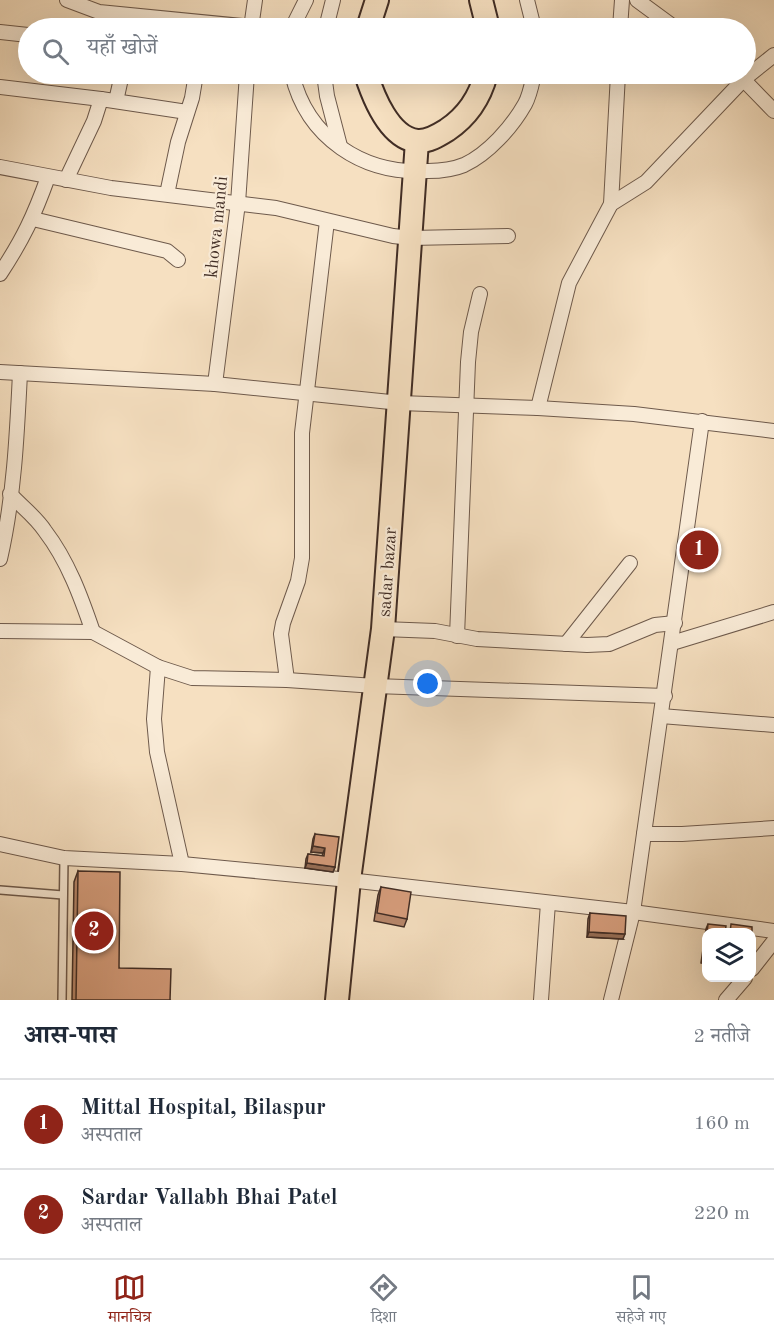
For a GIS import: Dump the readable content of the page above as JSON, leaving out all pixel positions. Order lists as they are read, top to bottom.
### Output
{
  "streets": {
    "main road": ["sadar bazar"],
    "street": ["khowa mandi"]
  },
  "page": {
    "search": "यहाँ खोजें",
    "pins": ["1", "2"],
    "heading": ["आस-पास", "2 नतीजे"],
    "list": [
      {
        "mark": "1",
        "name": "Mittal Hospital, Bilaspur",
        "note": "अस्पताल",
        "value": "160 m"
      },
      {
        "mark": "2",
        "name": "Sardar Vallabh Bhai Patel",
        "note": "अस्पताल",
        "value": "220 m"
      }
    ],
    "nav": ["मानचित्र", "दिशा", "सहेजे गए"]
  }
}
